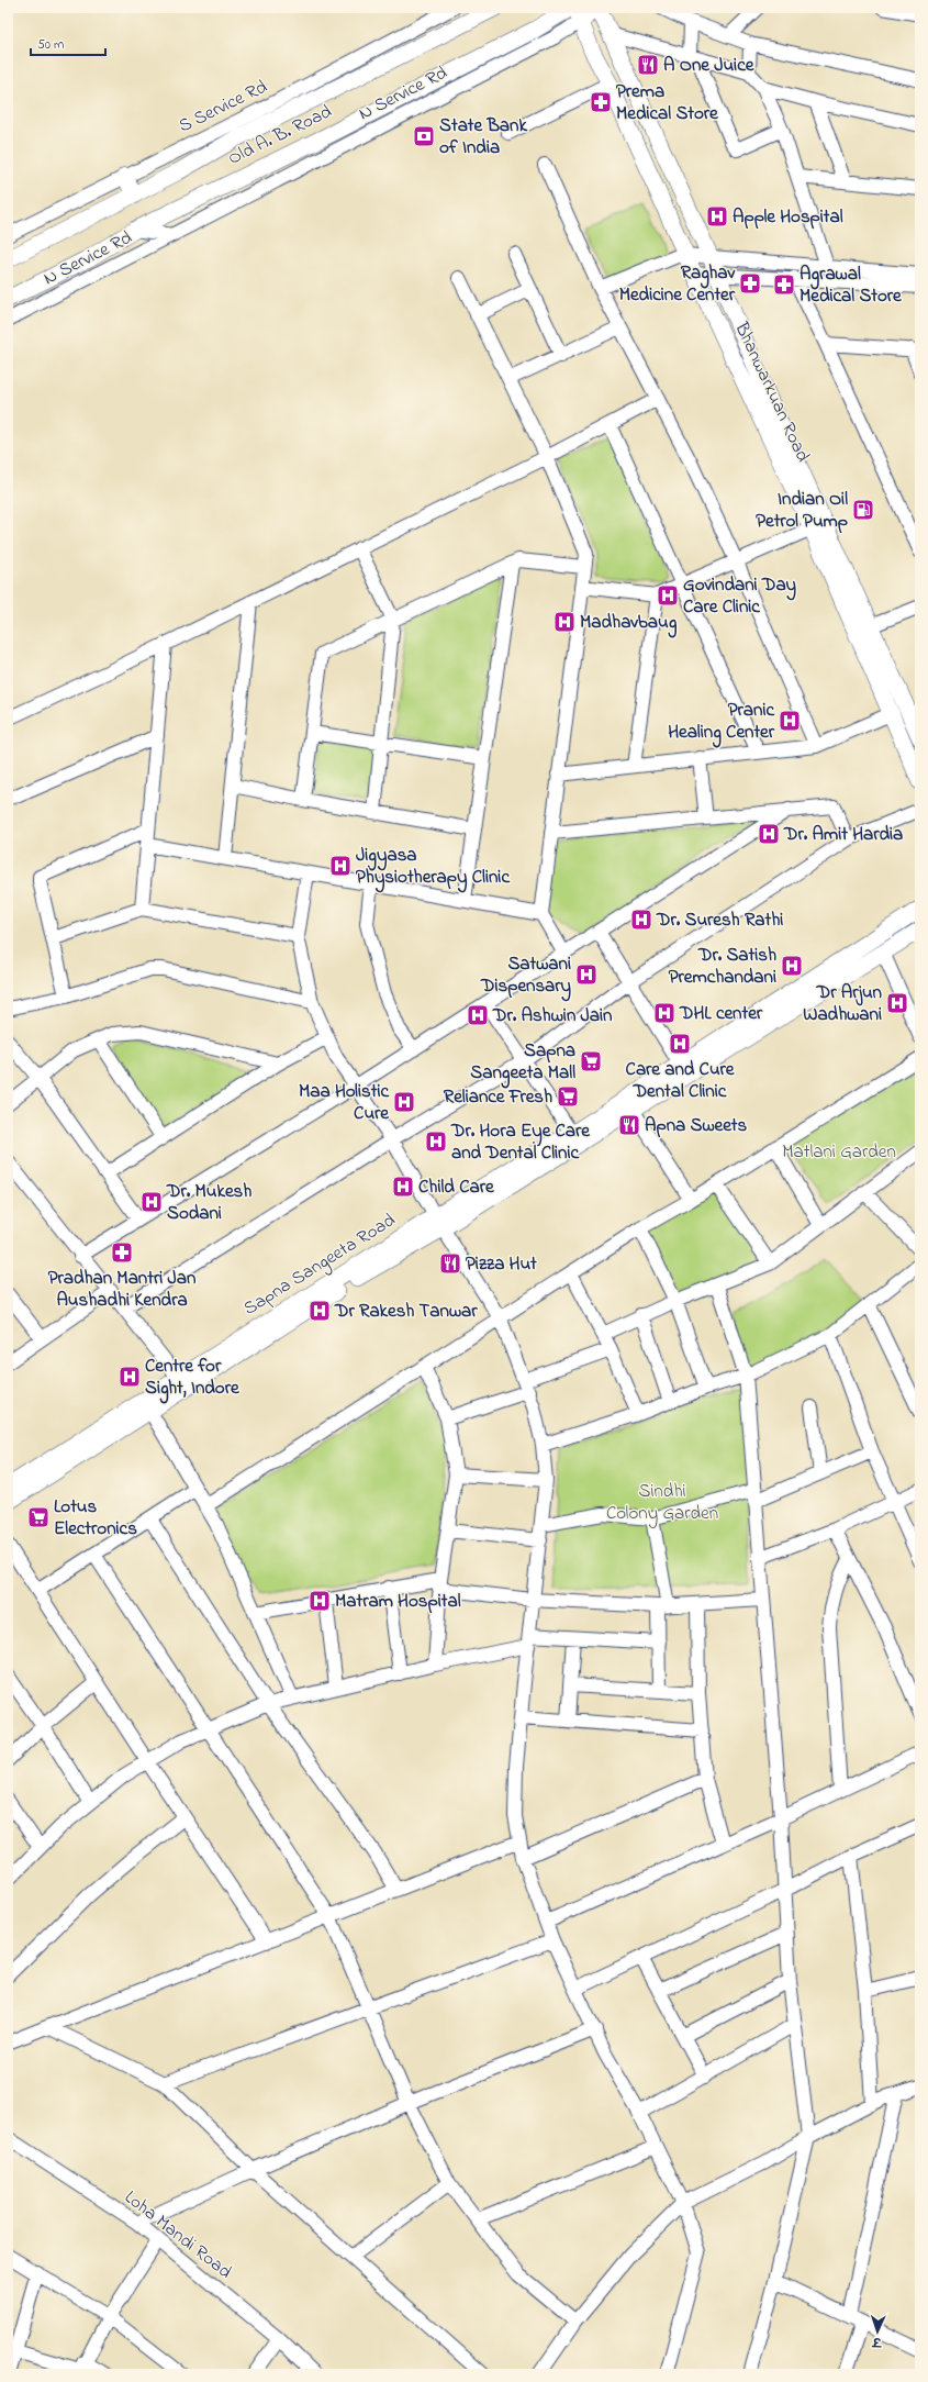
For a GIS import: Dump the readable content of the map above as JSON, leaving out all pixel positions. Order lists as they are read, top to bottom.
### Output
{
  "streets": {
    "main road": ["Old A. B. Road", "Bhanwarkuan Road", "Sapna Sangeeta Road"],
    "street": ["N Service Rd", "S Service Rd", "Loha Mandi Road"]
  },
  "crossings": [
    ["N Service Rd", "Bhanwarkuan Road"]
  ],
  "parks": ["Matlani Garden", "Sindhi Colony Garden"],
  "places": {
    "restaurant": ["A One Juice", "Apna Sweets", "Pizza Hut"],
    "pharmacy": [
      "Prema Medical Store",
      "Raghav Medicine Center",
      "Agrawal Medical Store",
      "Pradhan Mantri Jan Aushadhi Kendra"
    ],
    "bank": ["State Bank of India"],
    "hospital": [
      "Apple Hospital",
      "Govindani Day Care Clinic",
      "Madhavbaug",
      "Pranic Healing Center",
      "Dr. Amit Hardia",
      "Jigyasa Physiotherapy Clinic",
      "Dr. Suresh Rathi",
      "Dr. Satish Premchandani",
      "Satwani Dispensary",
      "Dr Arjun Wadhwani",
      "DHL center",
      "Dr. Ashwin Jain",
      "Care and Cure Dental Clinic",
      "Maa Holistic Cure",
      "Dr. Hora Eye Care and Dental Clinic",
      "Child Care",
      "Dr. Mukesh Sodani",
      "Dr Rakesh Tanwar",
      "Centre for Sight, Indore",
      "Matram Hospital"
    ],
    "fuel station": ["Indian Oil Petrol Pump"],
    "supermarket": ["Sapna Sangeeta Mall", "Reliance Fresh", "Lotus Electronics"]
  },
  "scale_bar": "50 m",
  "north": "bottom"
}
